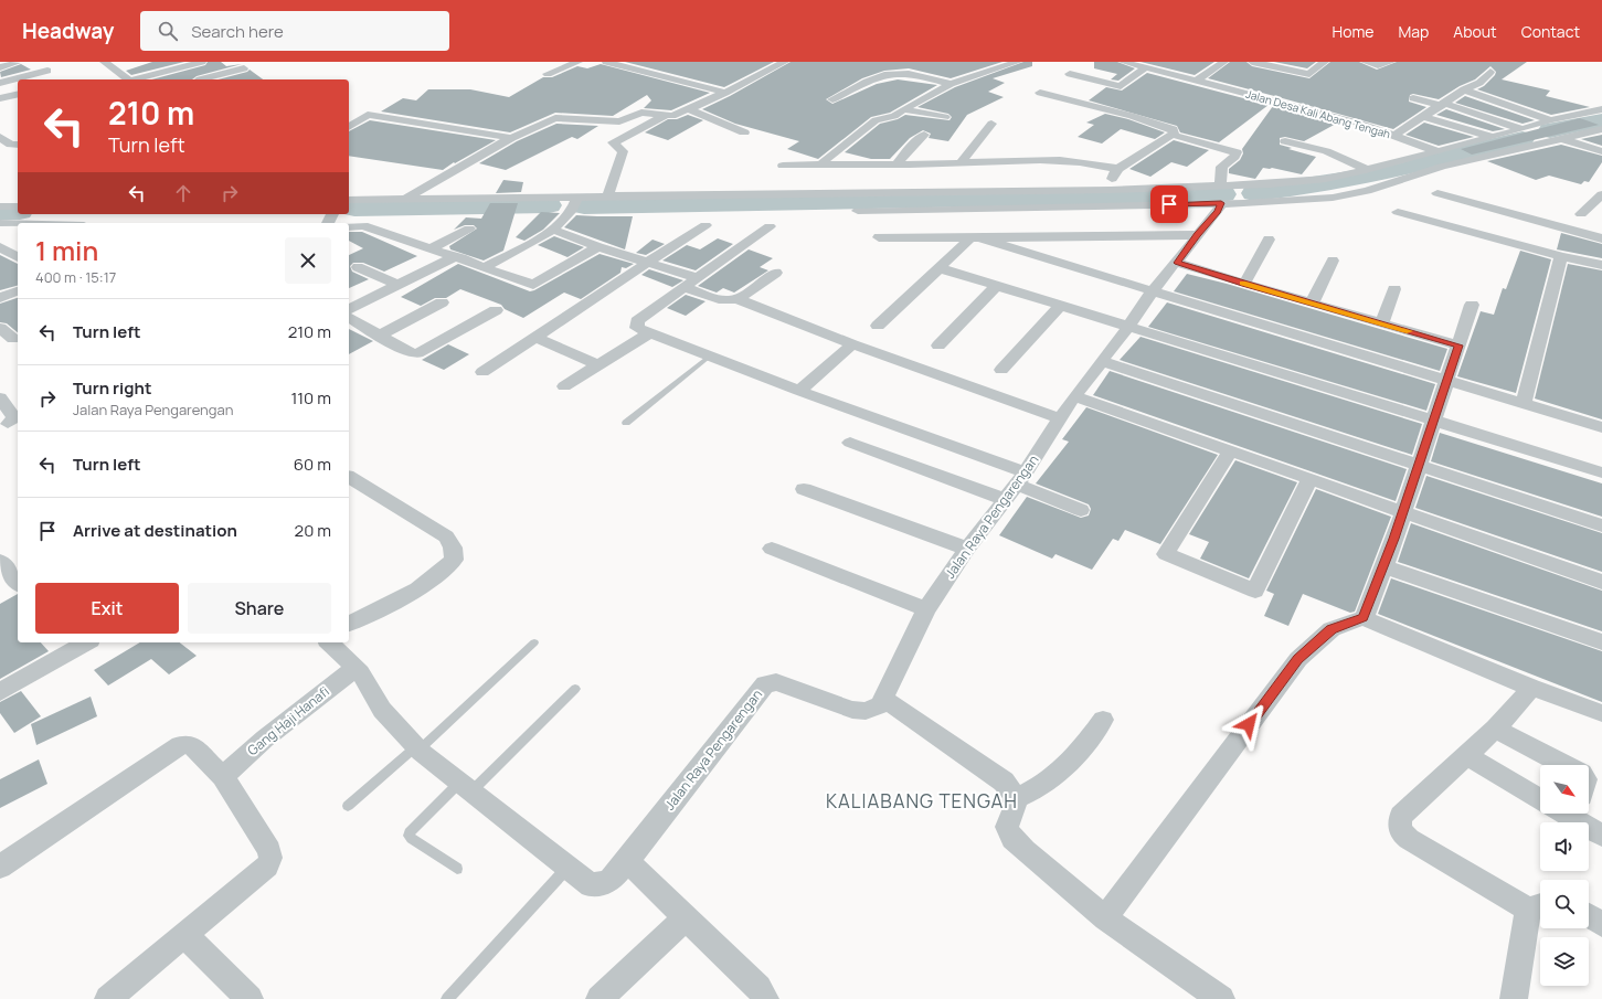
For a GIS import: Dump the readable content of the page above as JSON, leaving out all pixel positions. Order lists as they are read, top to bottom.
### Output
{
  "streets": {
    "street": ["Jalan Desa Kali Abang Tengah", "Jalan Raya Pengarengan", "Gang Haji Hanafi"]
  },
  "crossings": [
    ["Jalan Raya Pengarengan", "Gang Haji Hanafi"]
  ],
  "districts": ["KALIABANG TENGAH"],
  "north": "bottom right",
  "page": {
    "header": "Headway",
    "search": "Search here",
    "nav": [
      "Home",
      "Map",
      "About",
      "Contact"
    ],
    "turn": ["210 m", "Turn left"],
    "heading": ["1 min", "400 m · 15:17"],
    "list": [
      {
        "name": "Turn left",
        "value": "210 m"
      },
      {
        "name": "Turn right",
        "note": "Jalan Raya Pengarengan",
        "value": "110 m"
      },
      {
        "name": "Turn left",
        "value": "60 m"
      },
      {
        "name": "Arrive at destination",
        "value": "20 m"
      }
    ],
    "buttons": ["Exit", "Share"]
  }
}
